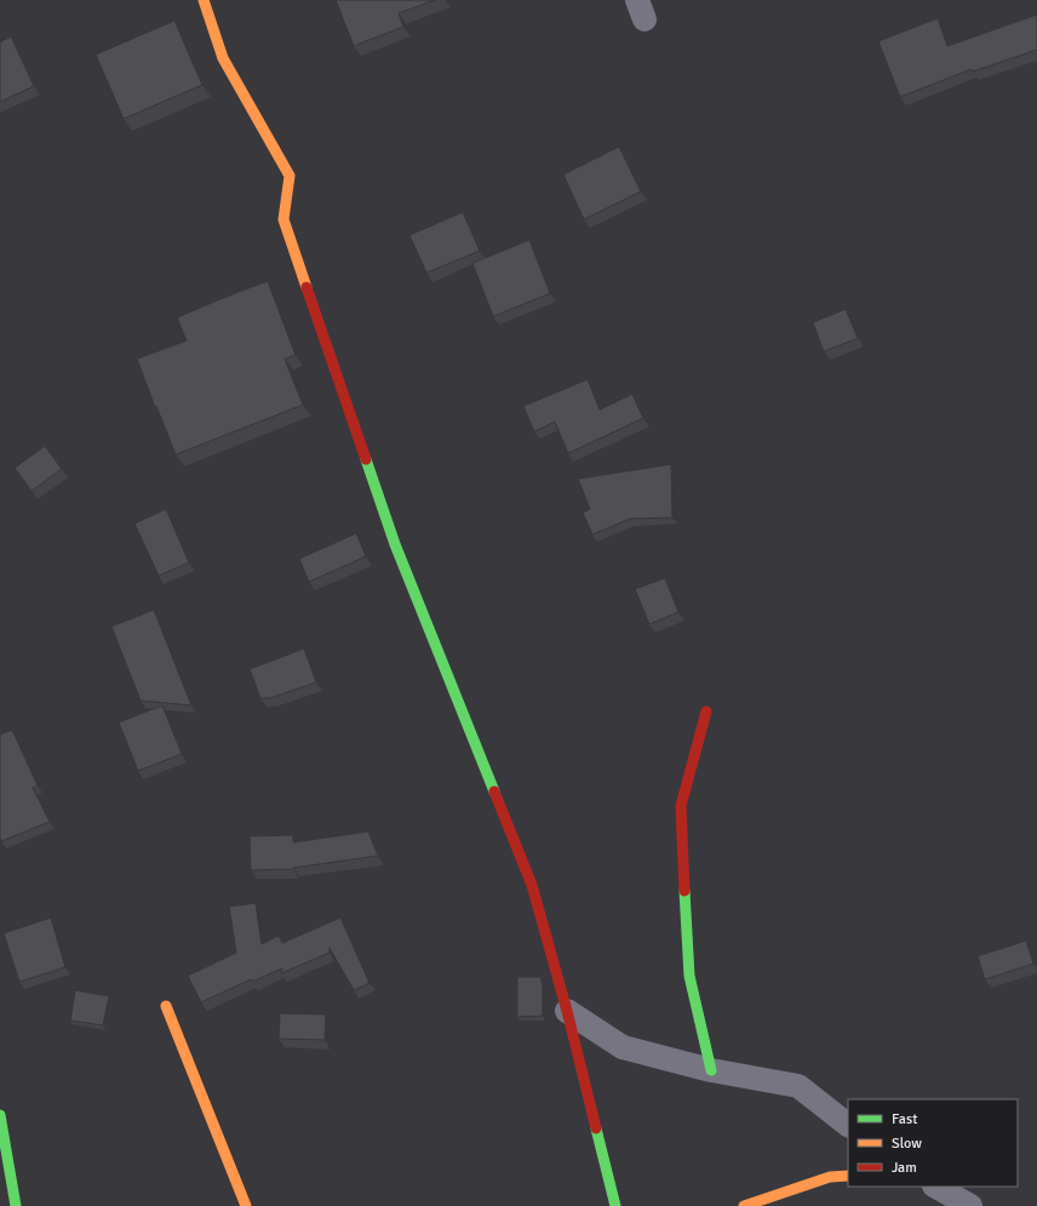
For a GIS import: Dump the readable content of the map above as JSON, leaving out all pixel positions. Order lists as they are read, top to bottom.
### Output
{
  "legend": ["Fast", "Slow", "Jam"]
}
